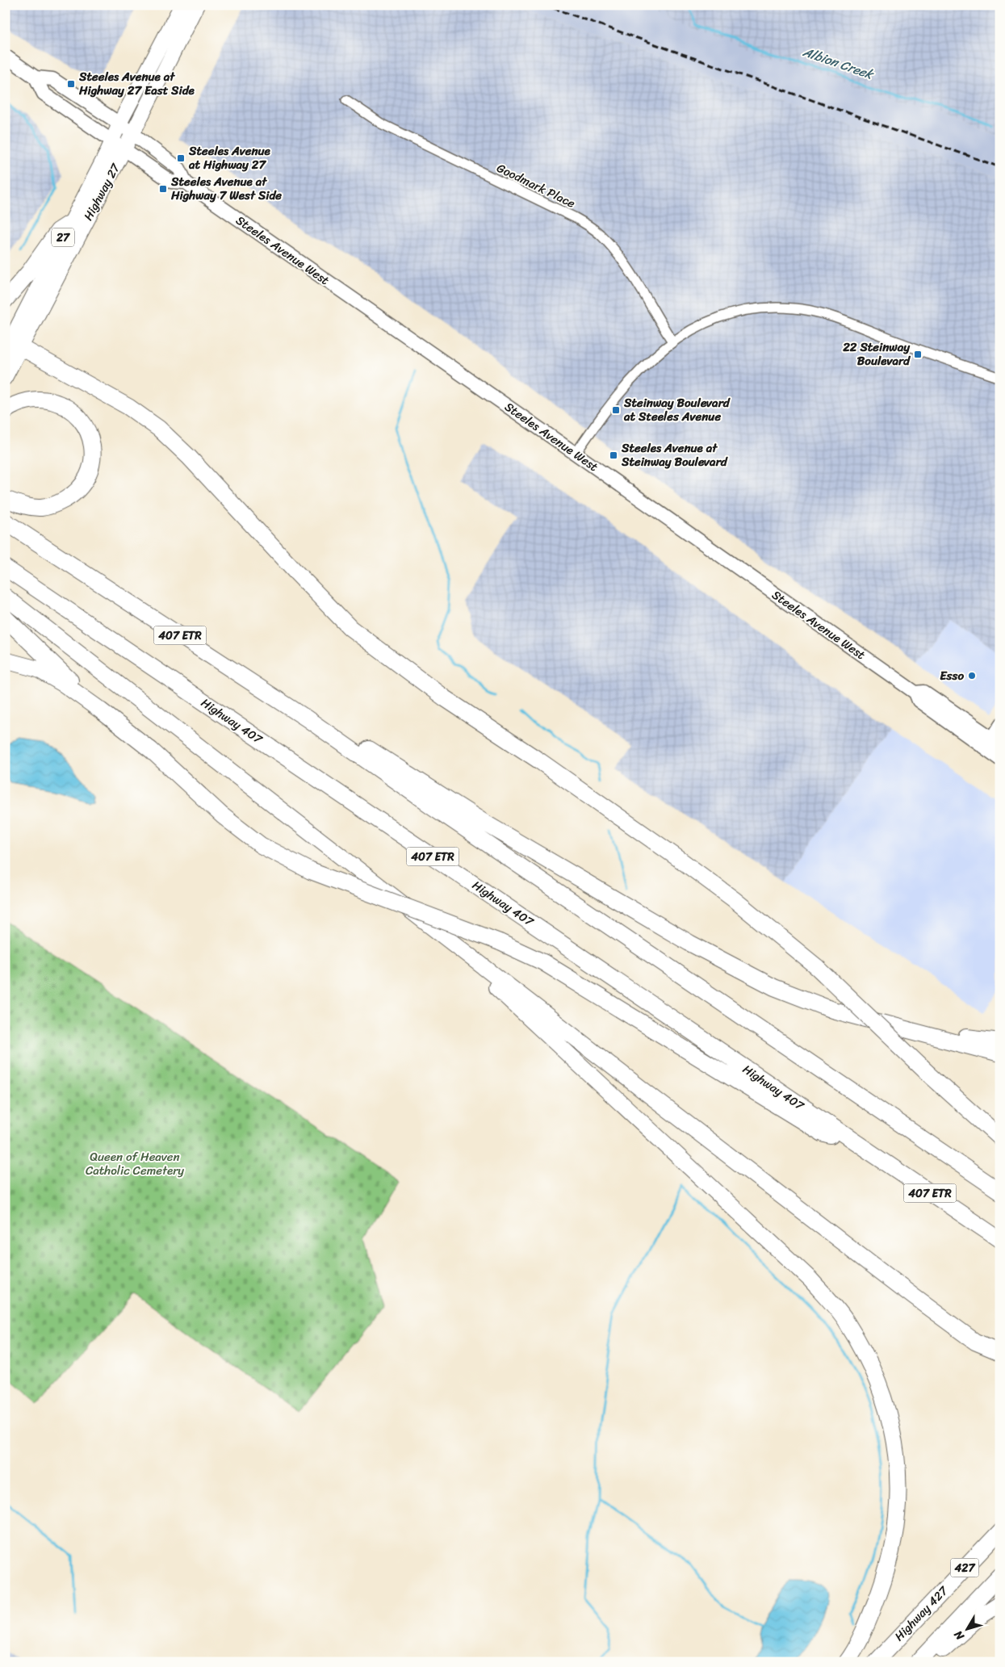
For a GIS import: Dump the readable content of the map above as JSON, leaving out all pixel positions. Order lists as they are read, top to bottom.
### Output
{
  "streets": {
    "highway": [
      "407 ETR",
      "Highway 407",
      "427",
      "Highway 427"
    ],
    "main road": ["Highway 27", "27", "Steeles Avenue West"],
    "street": ["Goodmark Place"]
  },
  "crossings": [
    ["Highway 27", "Steeles Avenue West"]
  ],
  "water": ["Albion Creek"],
  "parks": ["Queen of Heaven Catholic Cemetery"],
  "places": {
    "transit": [
      "Steeles Avenue at Highway 27 East Side",
      "Steeles Avenue at Highway 27",
      "Steeles Avenue at Highway 7 West Side",
      "22 Steinway Boulevard",
      "Steinway Boulevard at Steeles Avenue",
      "Steeles Avenue at Steinway Boulevard"
    ],
    "other": ["Esso"]
  },
  "north": "bottom left"
}
